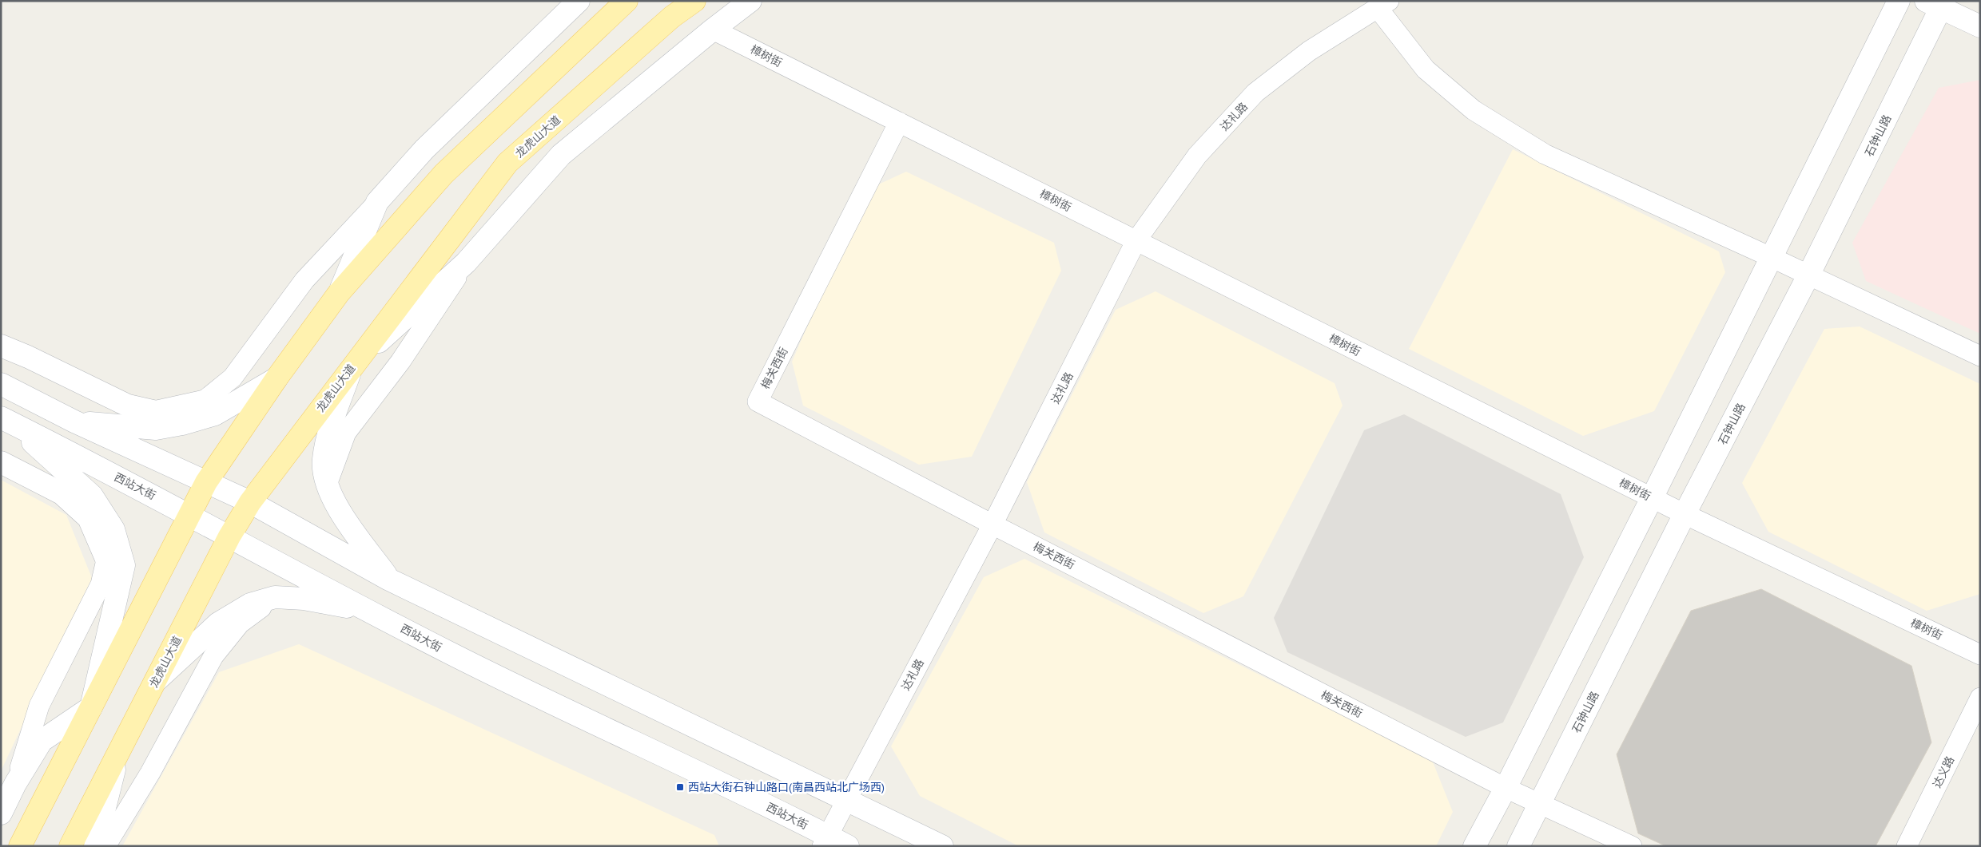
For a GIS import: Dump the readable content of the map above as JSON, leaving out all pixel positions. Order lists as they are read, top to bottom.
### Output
{
  "streets": {
    "main road": ["石钟山路", "龙虎山大道", "西站大街"],
    "street": [
      "樟树街",
      "达礼路",
      "梅关西街",
      "达义路"
    ]
  },
  "crossings": [
    ["樟树街", "达礼路"],
    ["樟树街", "石钟山路"],
    ["樟树街", "梅关西街"],
    ["达礼路", "梅关西街"],
    ["达礼路", "西站大街"],
    ["石钟山路", "梅关西街"],
    ["龙虎山大道", "西站大街"]
  ],
  "places": {
    "transit": ["西站大街石钟山路口(南昌西站北广场西)"]
  }
}
